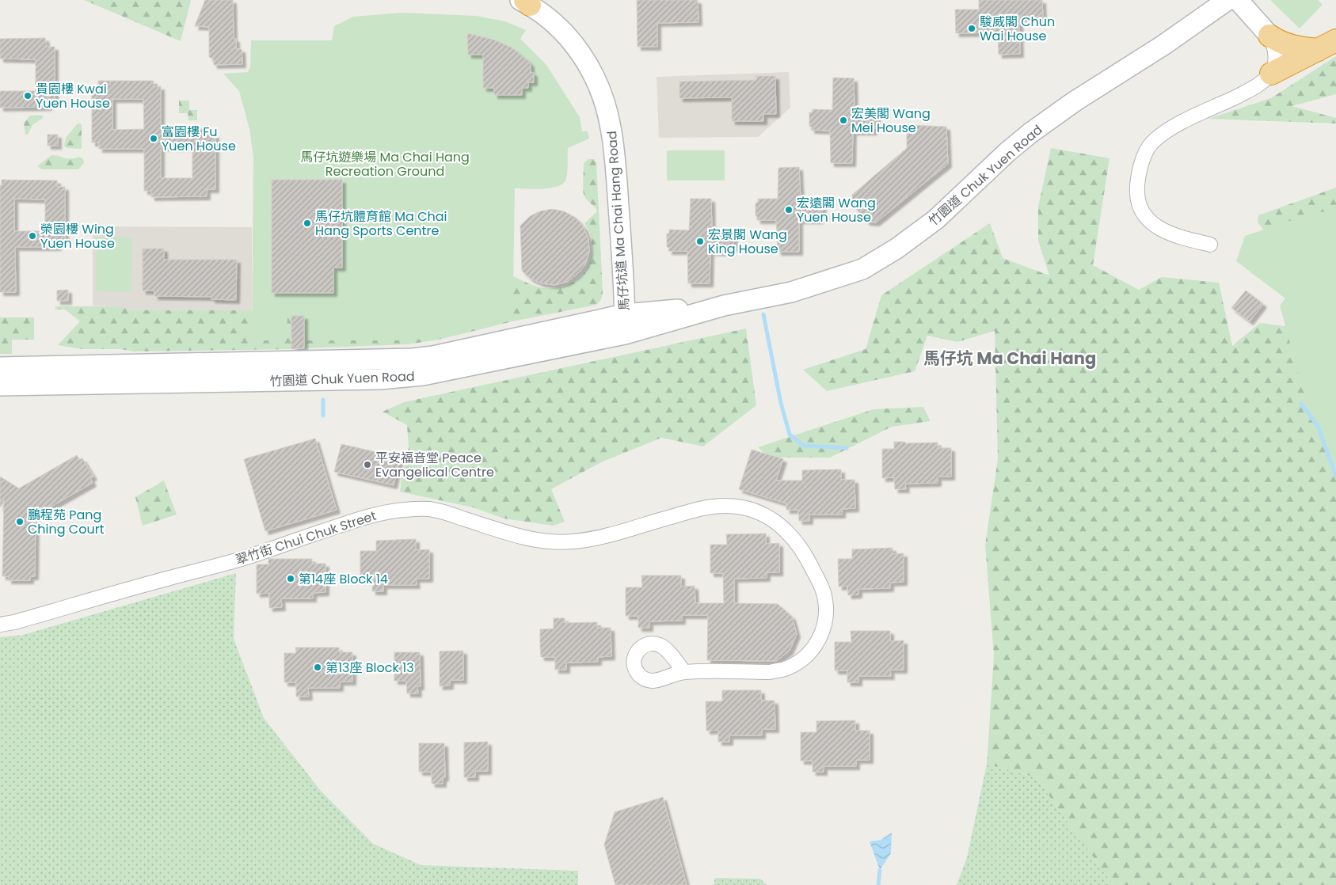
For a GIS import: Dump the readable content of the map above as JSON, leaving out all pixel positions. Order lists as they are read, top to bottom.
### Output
{
  "streets": {
    "main road": ["竹園道 Chuk Yuen Road", "馬仔坑道 Ma Chai Hang Road"],
    "street": ["翠竹街 Chui Chuk Street"]
  },
  "crossings": [
    ["竹園道 Chuk Yuen Road", "馬仔坑道 Ma Chai Hang Road"]
  ],
  "districts": ["馬仔坑 Ma Chai Hang"],
  "parks": ["馬仔坑遊樂場 Ma Chai Hang Recreation Ground"],
  "places": [
    "駿威閣 Chun Wai House",
    "貴園樓 Kwai Yuen House",
    "宏美閣 Wang Mei House",
    "富園樓 Fu Yuen House",
    "宏遠閣 Wang Yuen House",
    "馬仔坑體育館 Ma Chai Hang Sports Centre",
    "榮園樓 Wing Yuen House",
    "宏景閣 Wang King House",
    "平安福音堂 Peace Evangelical Centre",
    "鵬程苑 Pang Ching Court",
    "第14座 Block 14",
    "第13座 Block 13"
  ]
}
